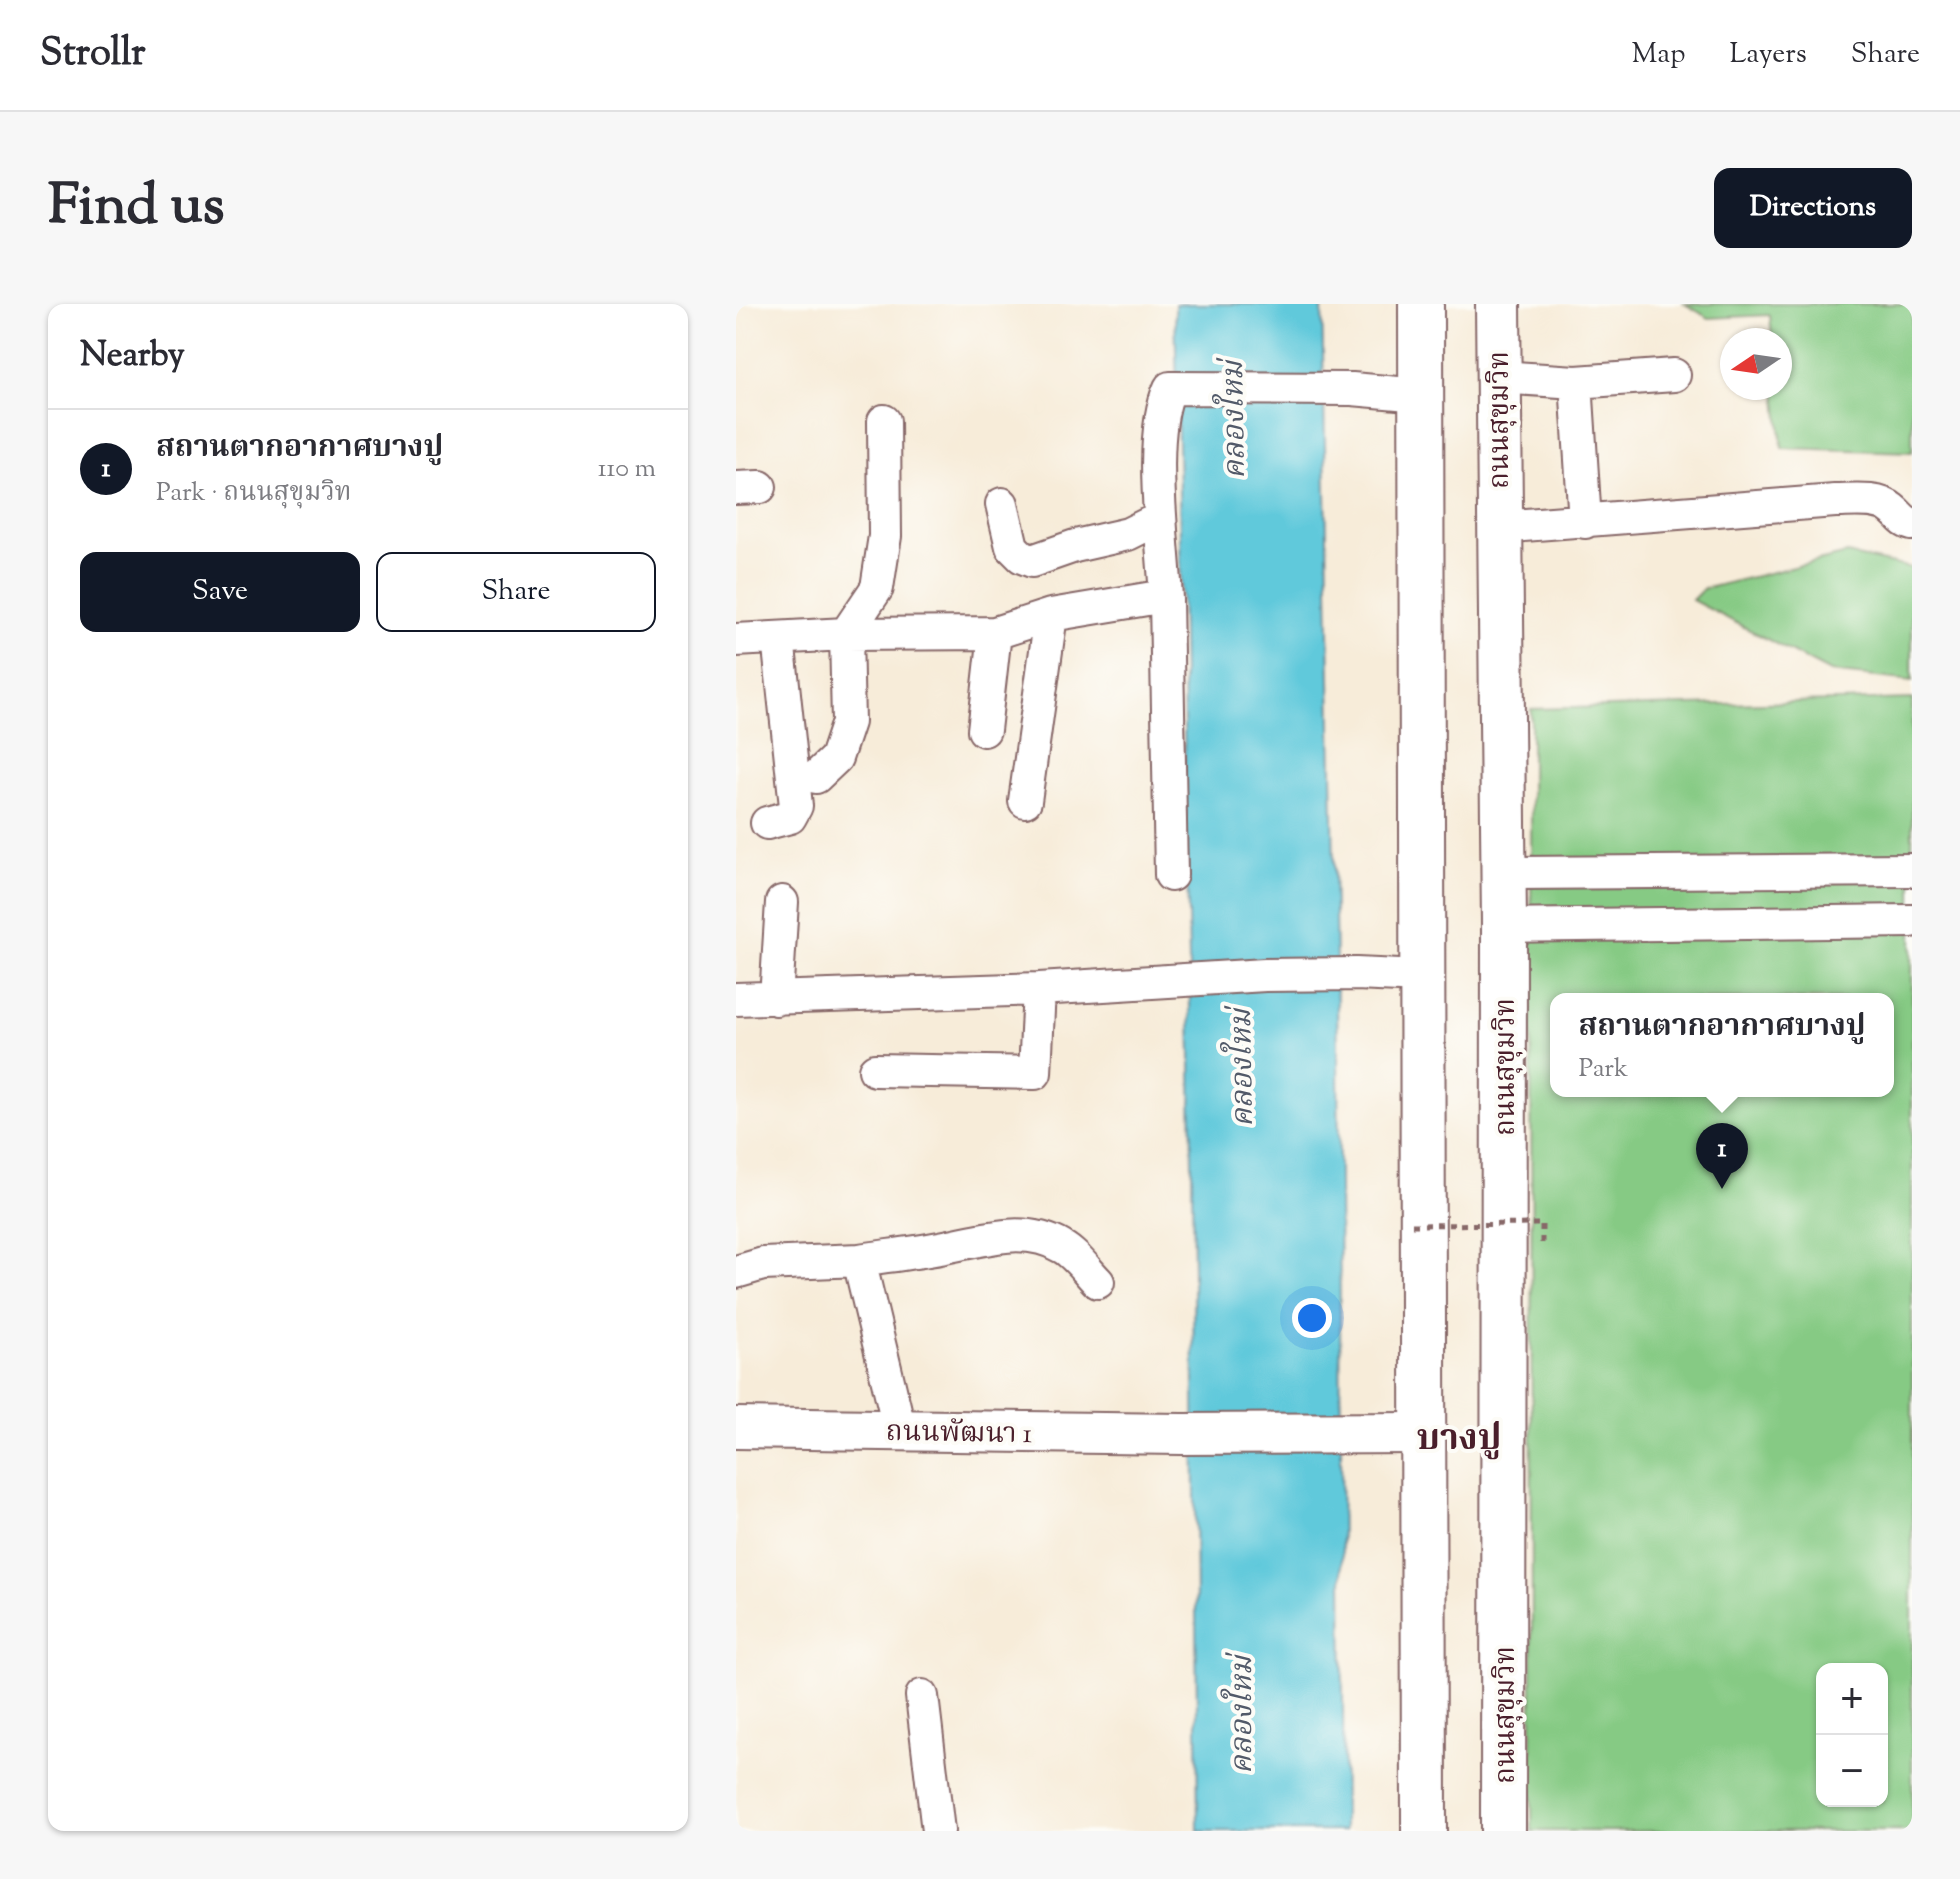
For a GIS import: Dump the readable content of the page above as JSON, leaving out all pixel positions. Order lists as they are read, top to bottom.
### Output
{
  "streets": {
    "highway": ["ถนนสุขุมวิท"],
    "main road": ["ถนนพัฒนา 1"]
  },
  "districts": ["บางปู"],
  "water": ["คลองใหม่"],
  "north": "left",
  "page": {
    "header": "Strollr",
    "nav": ["Map", "Layers", "Share"],
    "title": "Find us",
    "buttons": [
      "Directions",
      ["Save", "Share"]
    ],
    "heading": "Nearby",
    "list": [
      {
        "mark": "1",
        "name": "สถานตากอากาศบางปู",
        "note": "Park · ถนนสุขุมวิท",
        "value": "110 m"
      }
    ],
    "popup": ["สถานตากอากาศบางปู", "Park"],
    "pins": "1",
    "map_buttons": ["+", "−"]
  }
}
